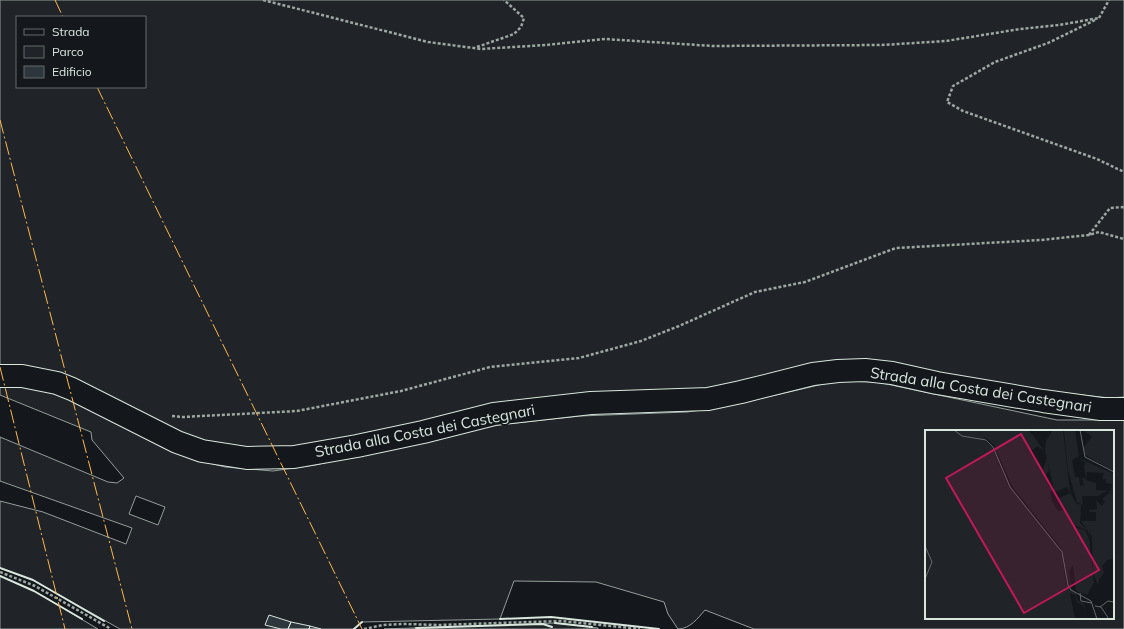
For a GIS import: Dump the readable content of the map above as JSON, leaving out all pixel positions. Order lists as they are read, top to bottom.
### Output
{
  "streets": {
    "street": ["Strada alla Costa dei Castegnari"]
  },
  "legend": ["Strada", "Parco", "Edificio"]
}
